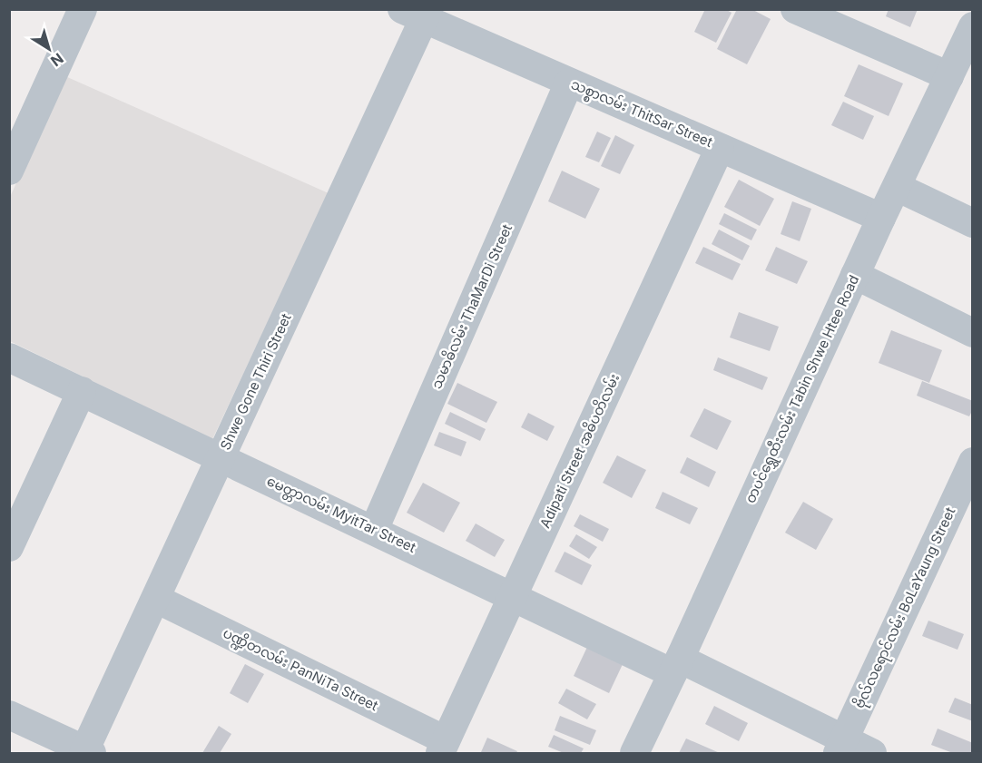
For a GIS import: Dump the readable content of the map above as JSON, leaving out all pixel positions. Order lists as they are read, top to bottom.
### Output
{
  "streets": {
    "street": [
      "သစ္စာလမ်း ThitSar Street",
      "သမာဓိလမ်း ThaMarDi Street",
      "Shwe Gone Thiri Street",
      "တပင်ရွှေထီးလမ်း Tabin Shwe Htee Road",
      "Adipati Street အဓိပတိလမ်း",
      "မေတ္တာလမ်း MyitTar Street",
      "ဗိုလ်လရောင်လမ်း BoLaYaung Street",
      "ပဏ္ဍိတလမ်း PanNiTa Street"
    ]
  },
  "crossings": [
    ["သစ္စာလမ်း ThitSar Street", "သမာဓိလမ်း ThaMarDi Street"],
    ["သစ္စာလမ်း ThitSar Street", "Shwe Gone Thiri Street"],
    ["သစ္စာလမ်း ThitSar Street", "တပင်ရွှေထီးလမ်း Tabin Shwe Htee Road"],
    ["သစ္စာလမ်း ThitSar Street", "Adipati Street အဓိပတိလမ်း"],
    ["သမာဓိလမ်း ThaMarDi Street", "မေတ္တာလမ်း MyitTar Street"],
    ["Shwe Gone Thiri Street", "မေတ္တာလမ်း MyitTar Street"],
    ["Shwe Gone Thiri Street", "ပဏ္ဍိတလမ်း PanNiTa Street"],
    ["တပင်ရွှေထီးလမ်း Tabin Shwe Htee Road", "မေတ္တာလမ်း MyitTar Street"],
    ["Adipati Street အဓိပတိလမ်း", "မေတ္တာလမ်း MyitTar Street"],
    ["Adipati Street အဓိပတိလမ်း", "ပဏ္ဍိတလမ်း PanNiTa Street"],
    ["မေတ္တာလမ်း MyitTar Street", "ဗိုလ်လရောင်လမ်း BoLaYaung Street"]
  ],
  "north": "bottom right"
}
